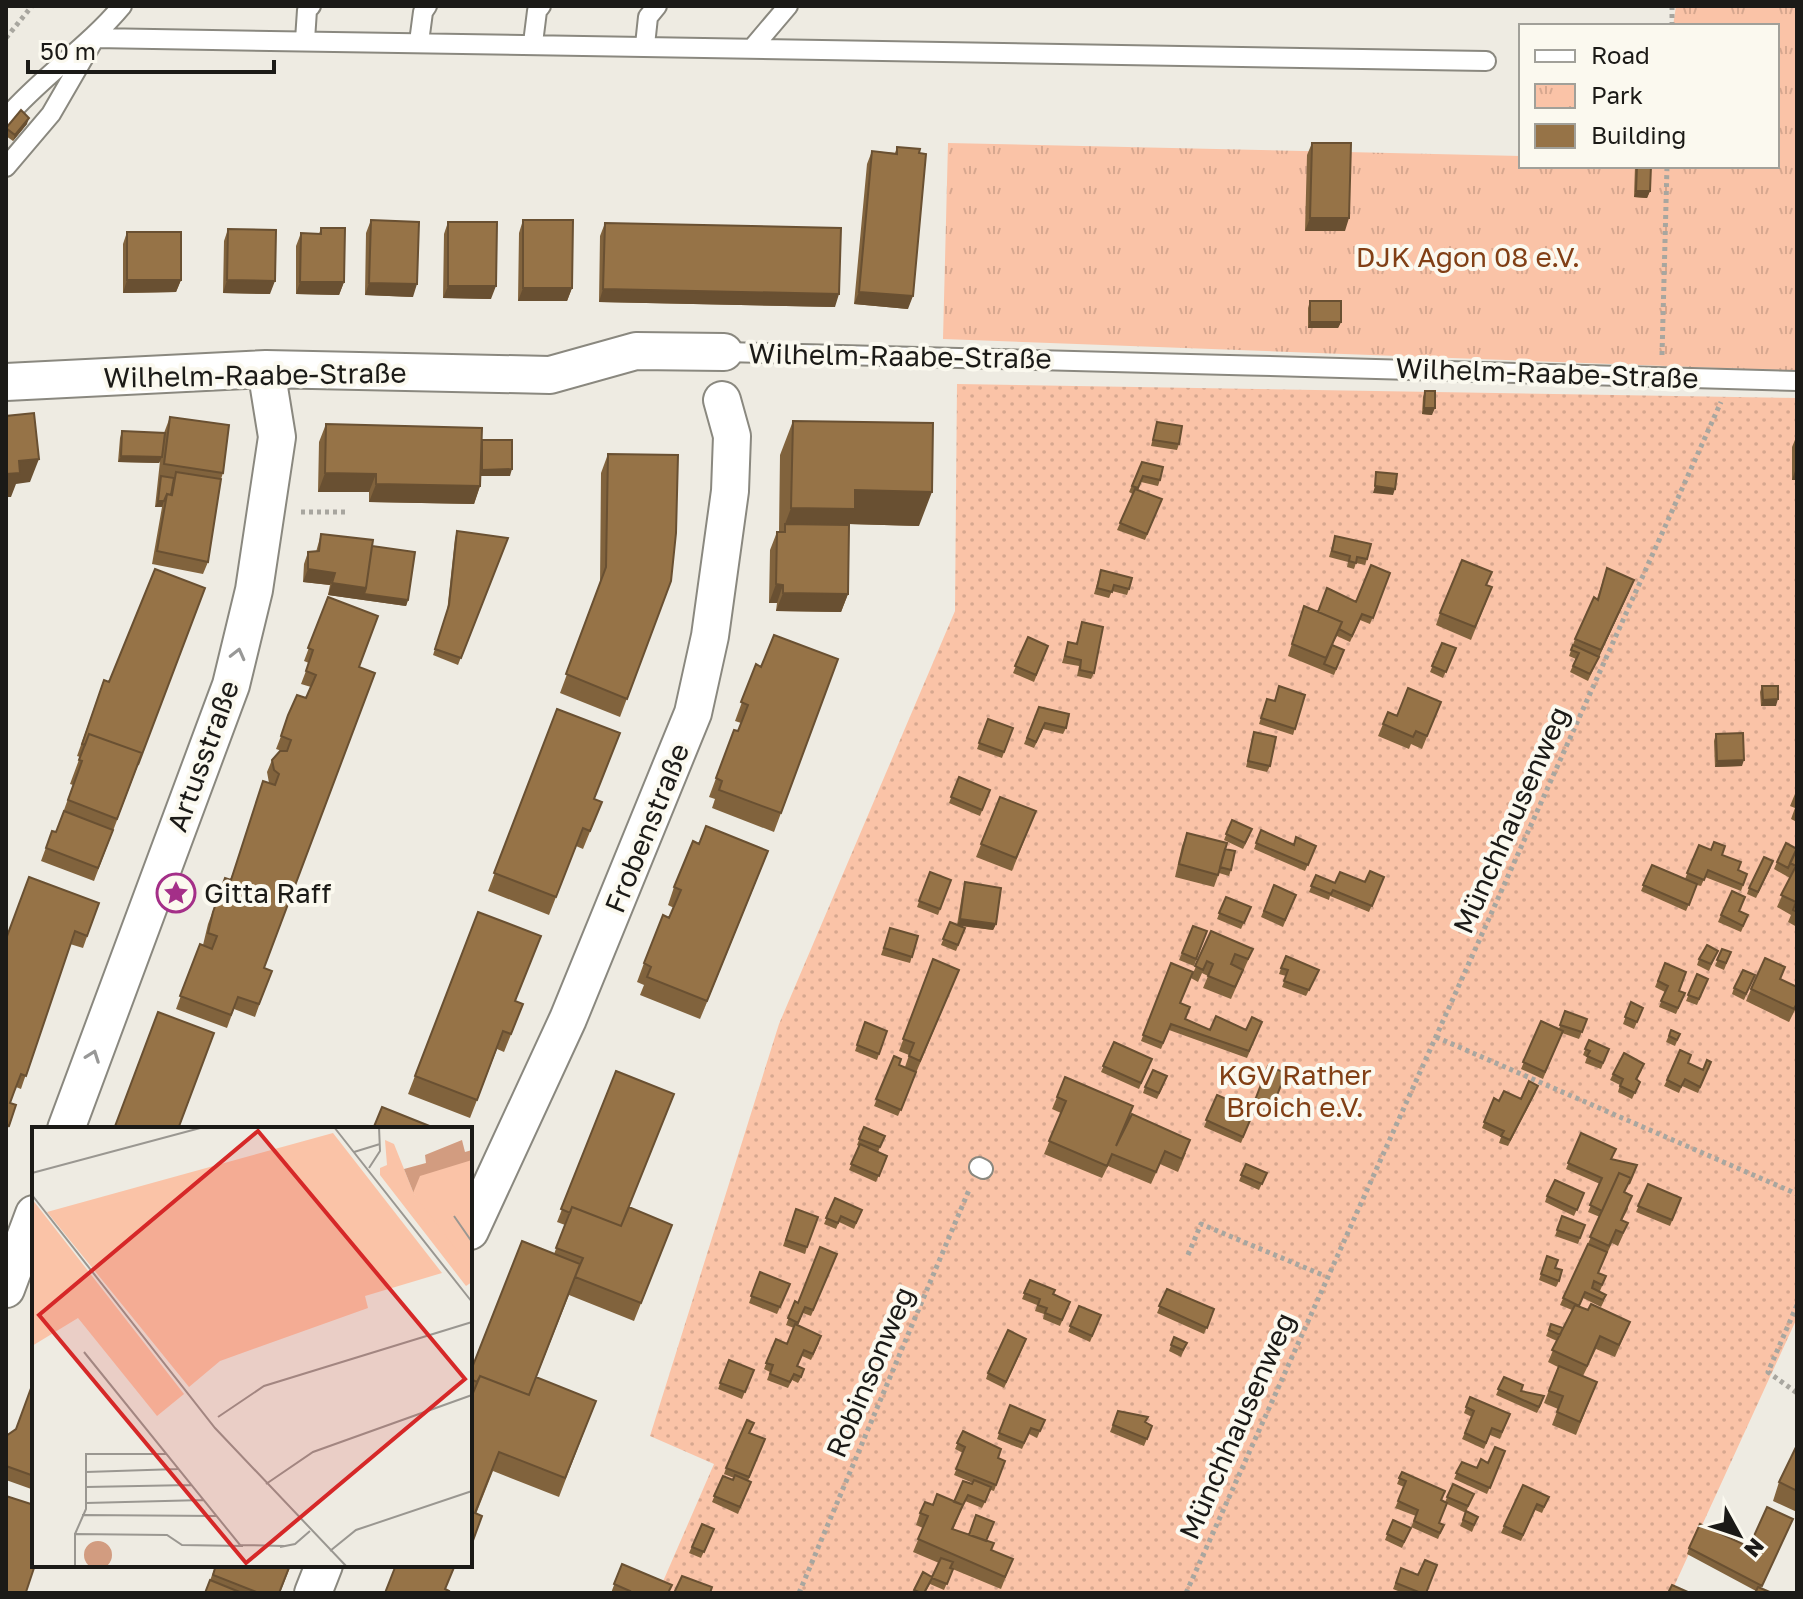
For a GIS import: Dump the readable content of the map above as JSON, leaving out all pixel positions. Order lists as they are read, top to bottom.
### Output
{
  "streets": {
    "street": ["Wilhelm-Raabe-Straße", "Artusstraße", "Frobenstraße"],
    "path": ["Münchhausenweg", "Robinsonweg"]
  },
  "crossings": [
    ["Wilhelm-Raabe-Straße", "Artusstraße"],
    ["Wilhelm-Raabe-Straße", "Münchhausenweg"]
  ],
  "one_way": ["Artusstraße"],
  "parks": ["DJK Agon 08 e.V.", "KGV Rather Broich e.V."],
  "places": {
    "place": ["Gitta Raff"]
  },
  "legend": ["Road", "Park", "Building"],
  "scale_bar": "50 m",
  "north": "bottom right"
}
